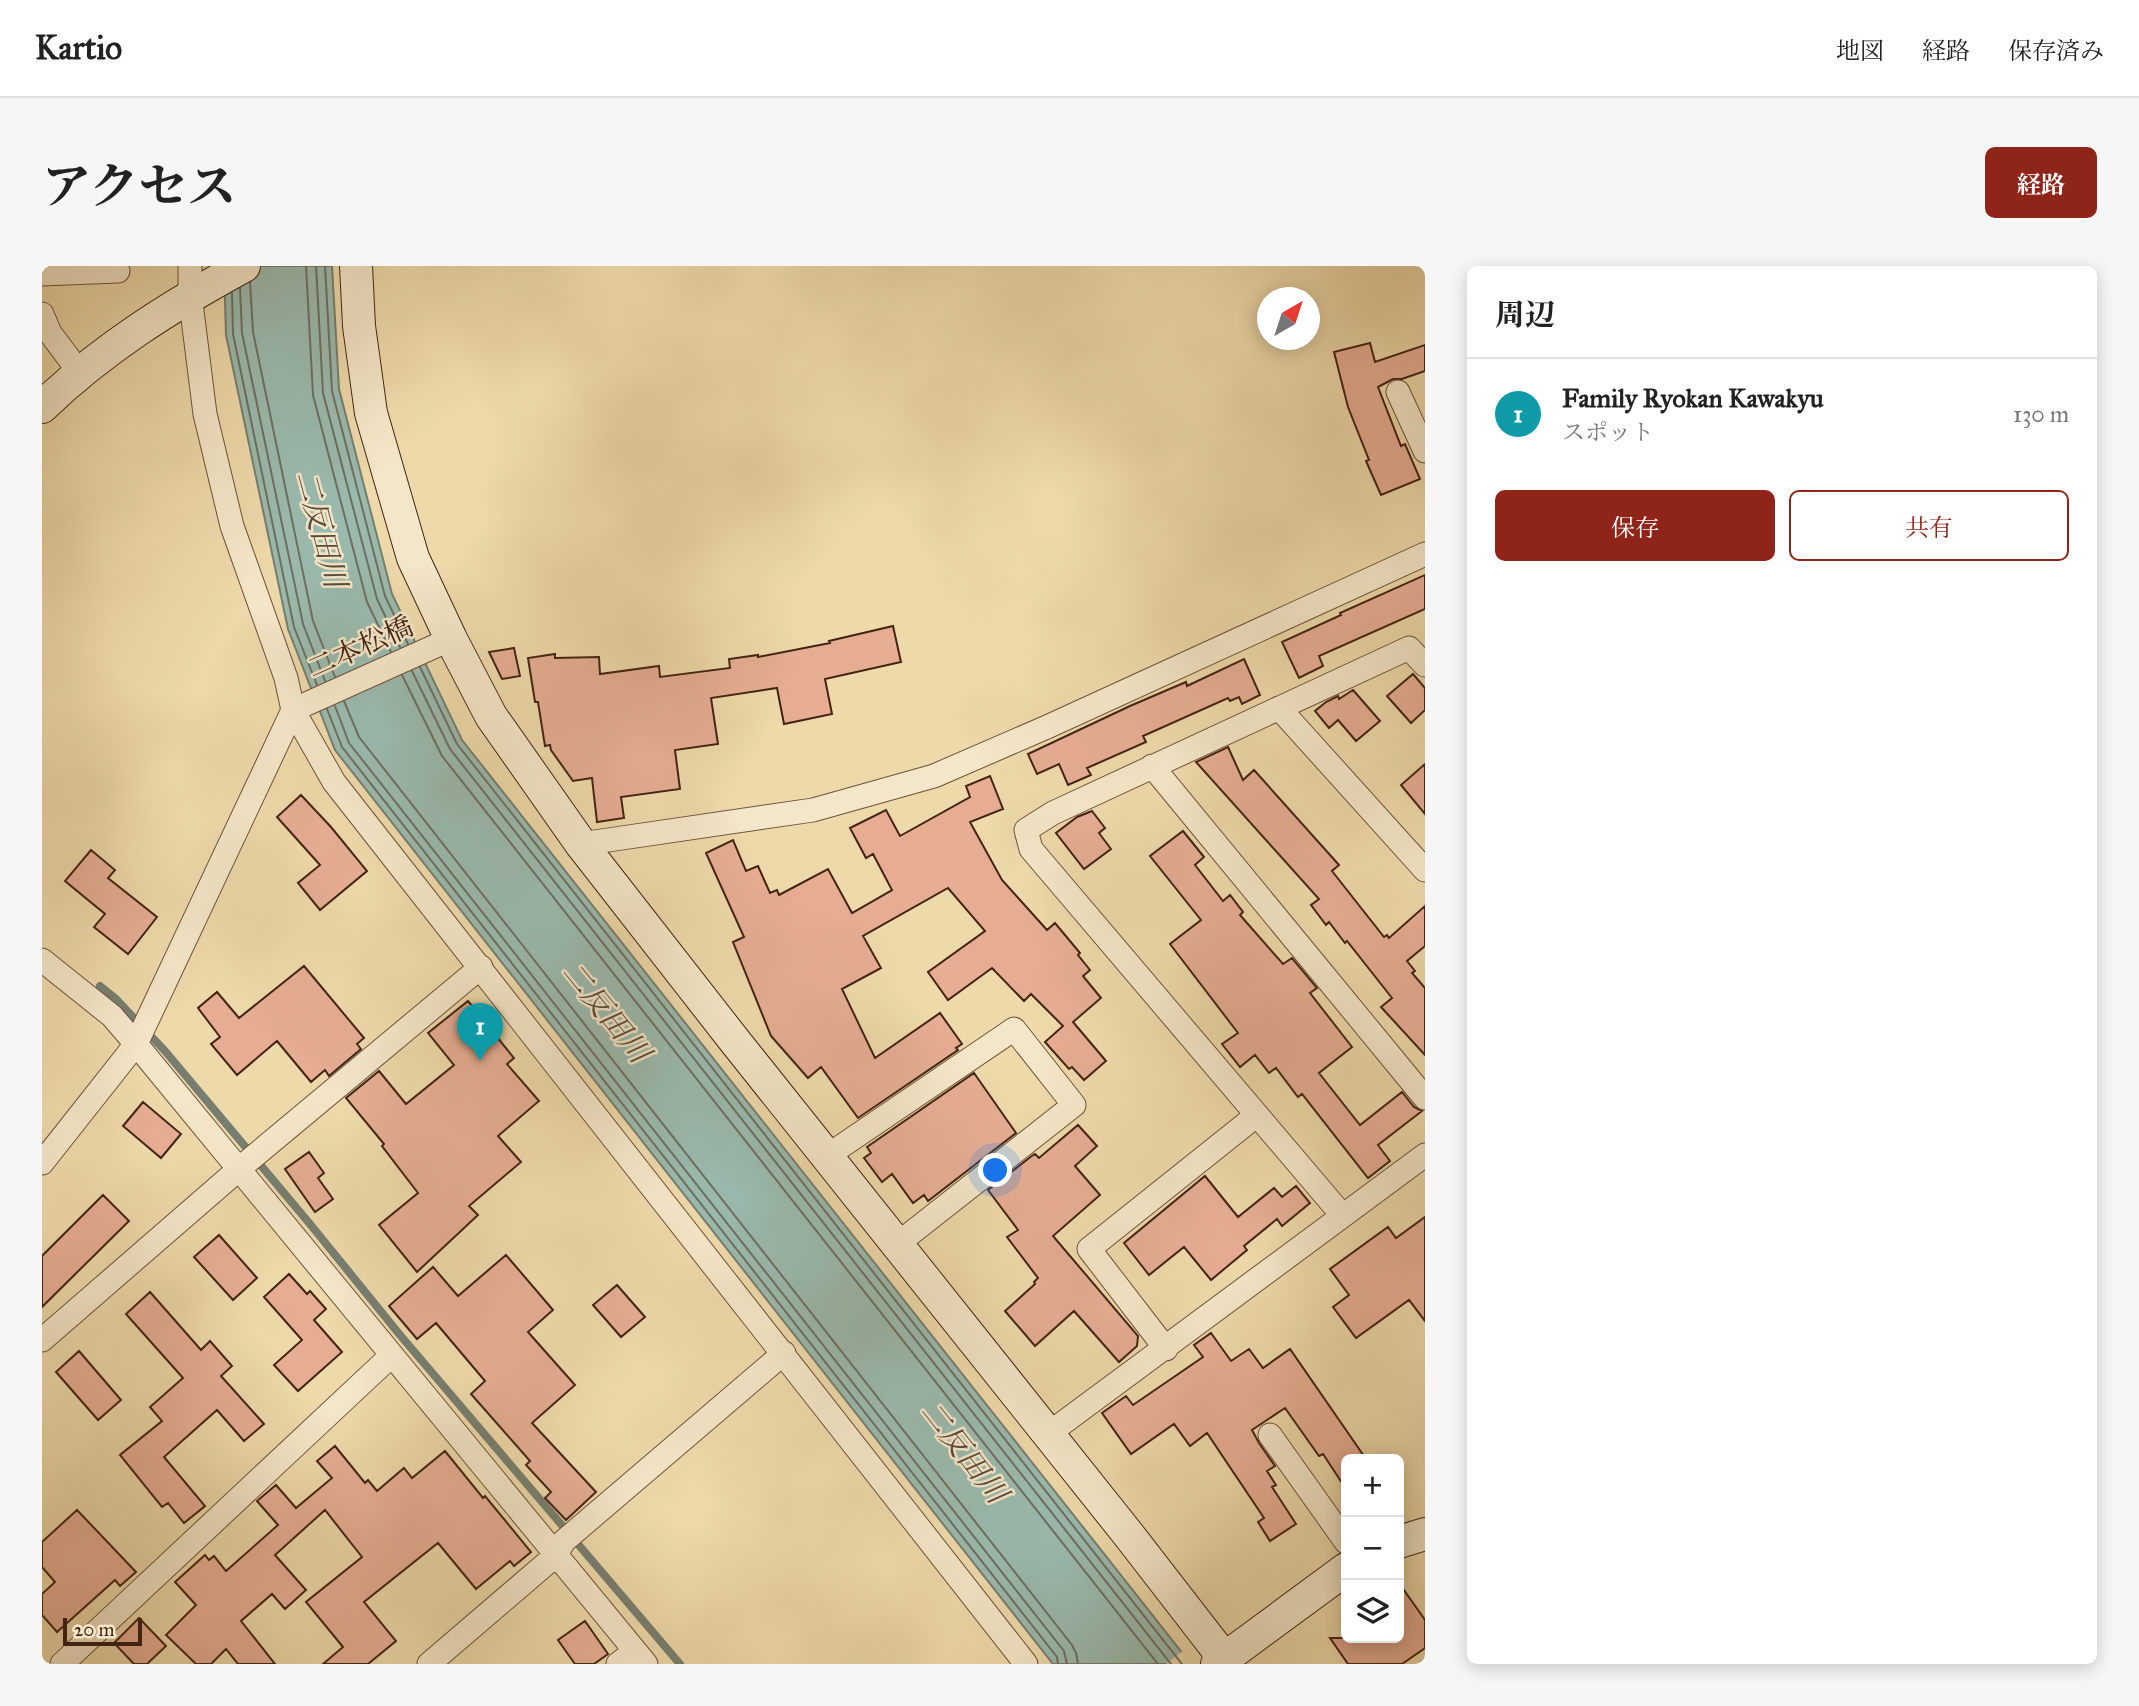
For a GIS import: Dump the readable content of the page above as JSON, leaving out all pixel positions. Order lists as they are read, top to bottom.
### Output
{
  "streets": {
    "street": ["二本松橋"]
  },
  "water": ["二反田川"],
  "scale_bar": "20 m",
  "north": "top right",
  "page": {
    "header": "Kartio",
    "nav": ["地図", "経路", "保存済み"],
    "title": "アクセス",
    "buttons": [
      "経路",
      ["保存", "共有"]
    ],
    "heading": "周辺",
    "list": [
      {
        "mark": "1",
        "name": "Family Ryokan Kawakyu",
        "note": "スポット",
        "value": "130 m"
      }
    ],
    "pins": "1",
    "map_buttons": ["+", "−"],
    "scale": "20 m"
  }
}
